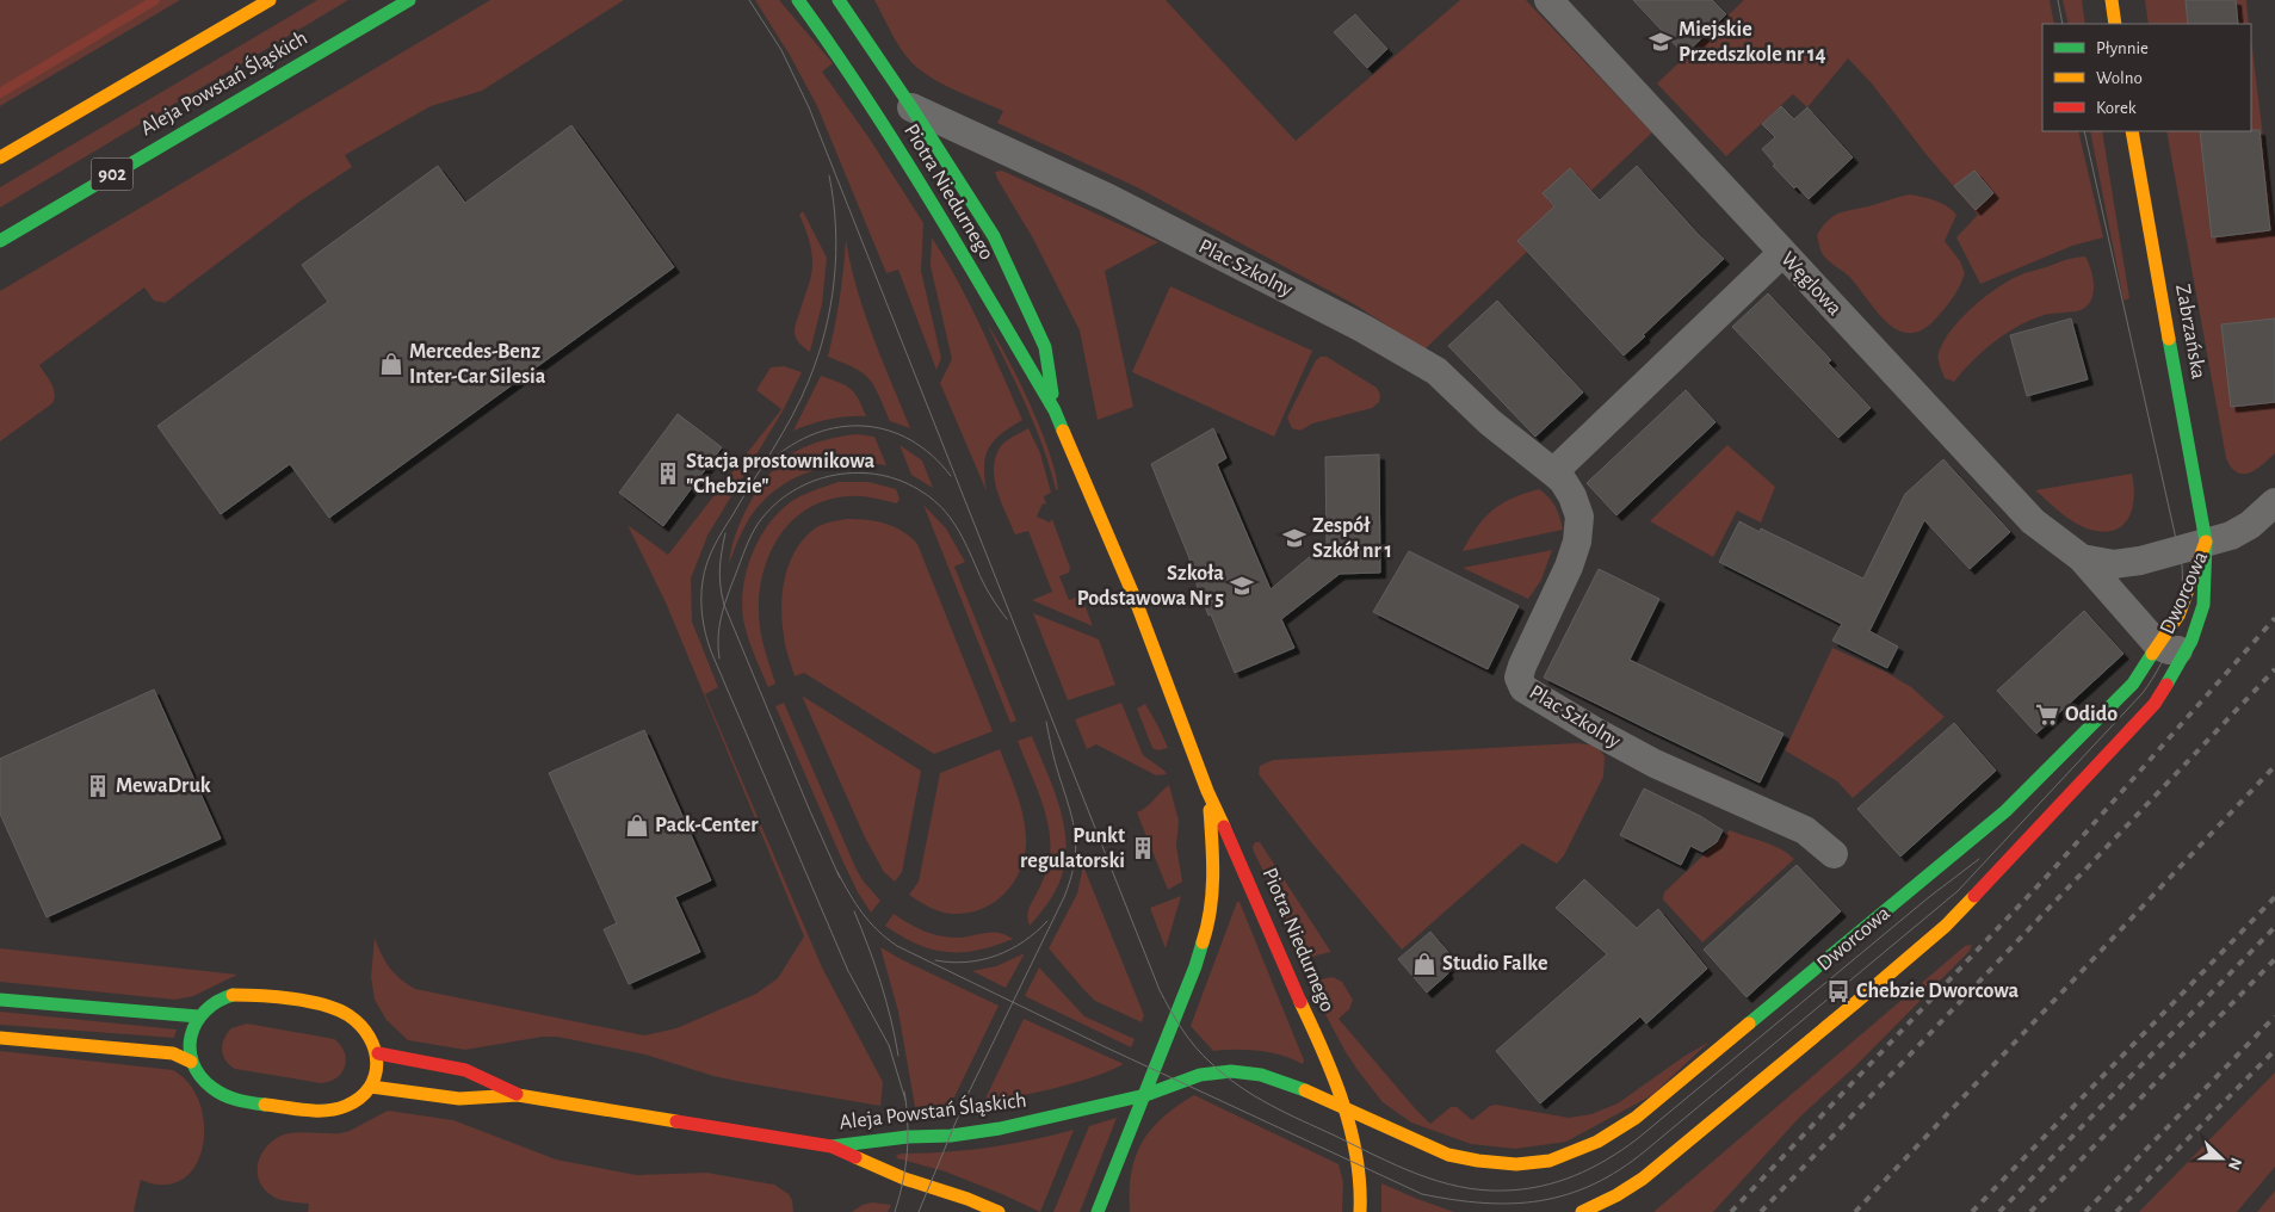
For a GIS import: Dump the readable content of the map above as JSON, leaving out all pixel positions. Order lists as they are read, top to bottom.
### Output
{
  "streets": {
    "main road": [
      "Aleja Powstań Śląskich",
      "902",
      "Piotra Niedurnego",
      "Zabrzańska",
      "Dworcowa"
    ],
    "street": ["Plac Szkolny", "Węglowa"]
  },
  "crossings": [
    ["Aleja Powstań Śląskich", "Piotra Niedurnego"],
    ["Piotra Niedurnego", "Plac Szkolny"],
    ["Węglowa", "Zabrzańska"],
    ["Węglowa", "Dworcowa"],
    ["Zabrzańska", "Dworcowa"]
  ],
  "places": {
    "school or university": ["Miejskie Przedszkole nr 14", "Zespół Szkół nr 1", "Szkoła Podstawowa Nr 5"],
    "shop": ["Mercedes-Benz Inter-Car Silesia", "Pack-Center", "Studio Falke"],
    "building": ["Stacja prostownikowa \"Chebzie\"", "MewaDruk", "Punkt regulatorski"],
    "supermarket": ["Odido"],
    "bus stop": ["Chebzie Dworcowa"]
  },
  "legend": ["Płynnie", "Wolno", "Korek"],
  "north": "right"
}
